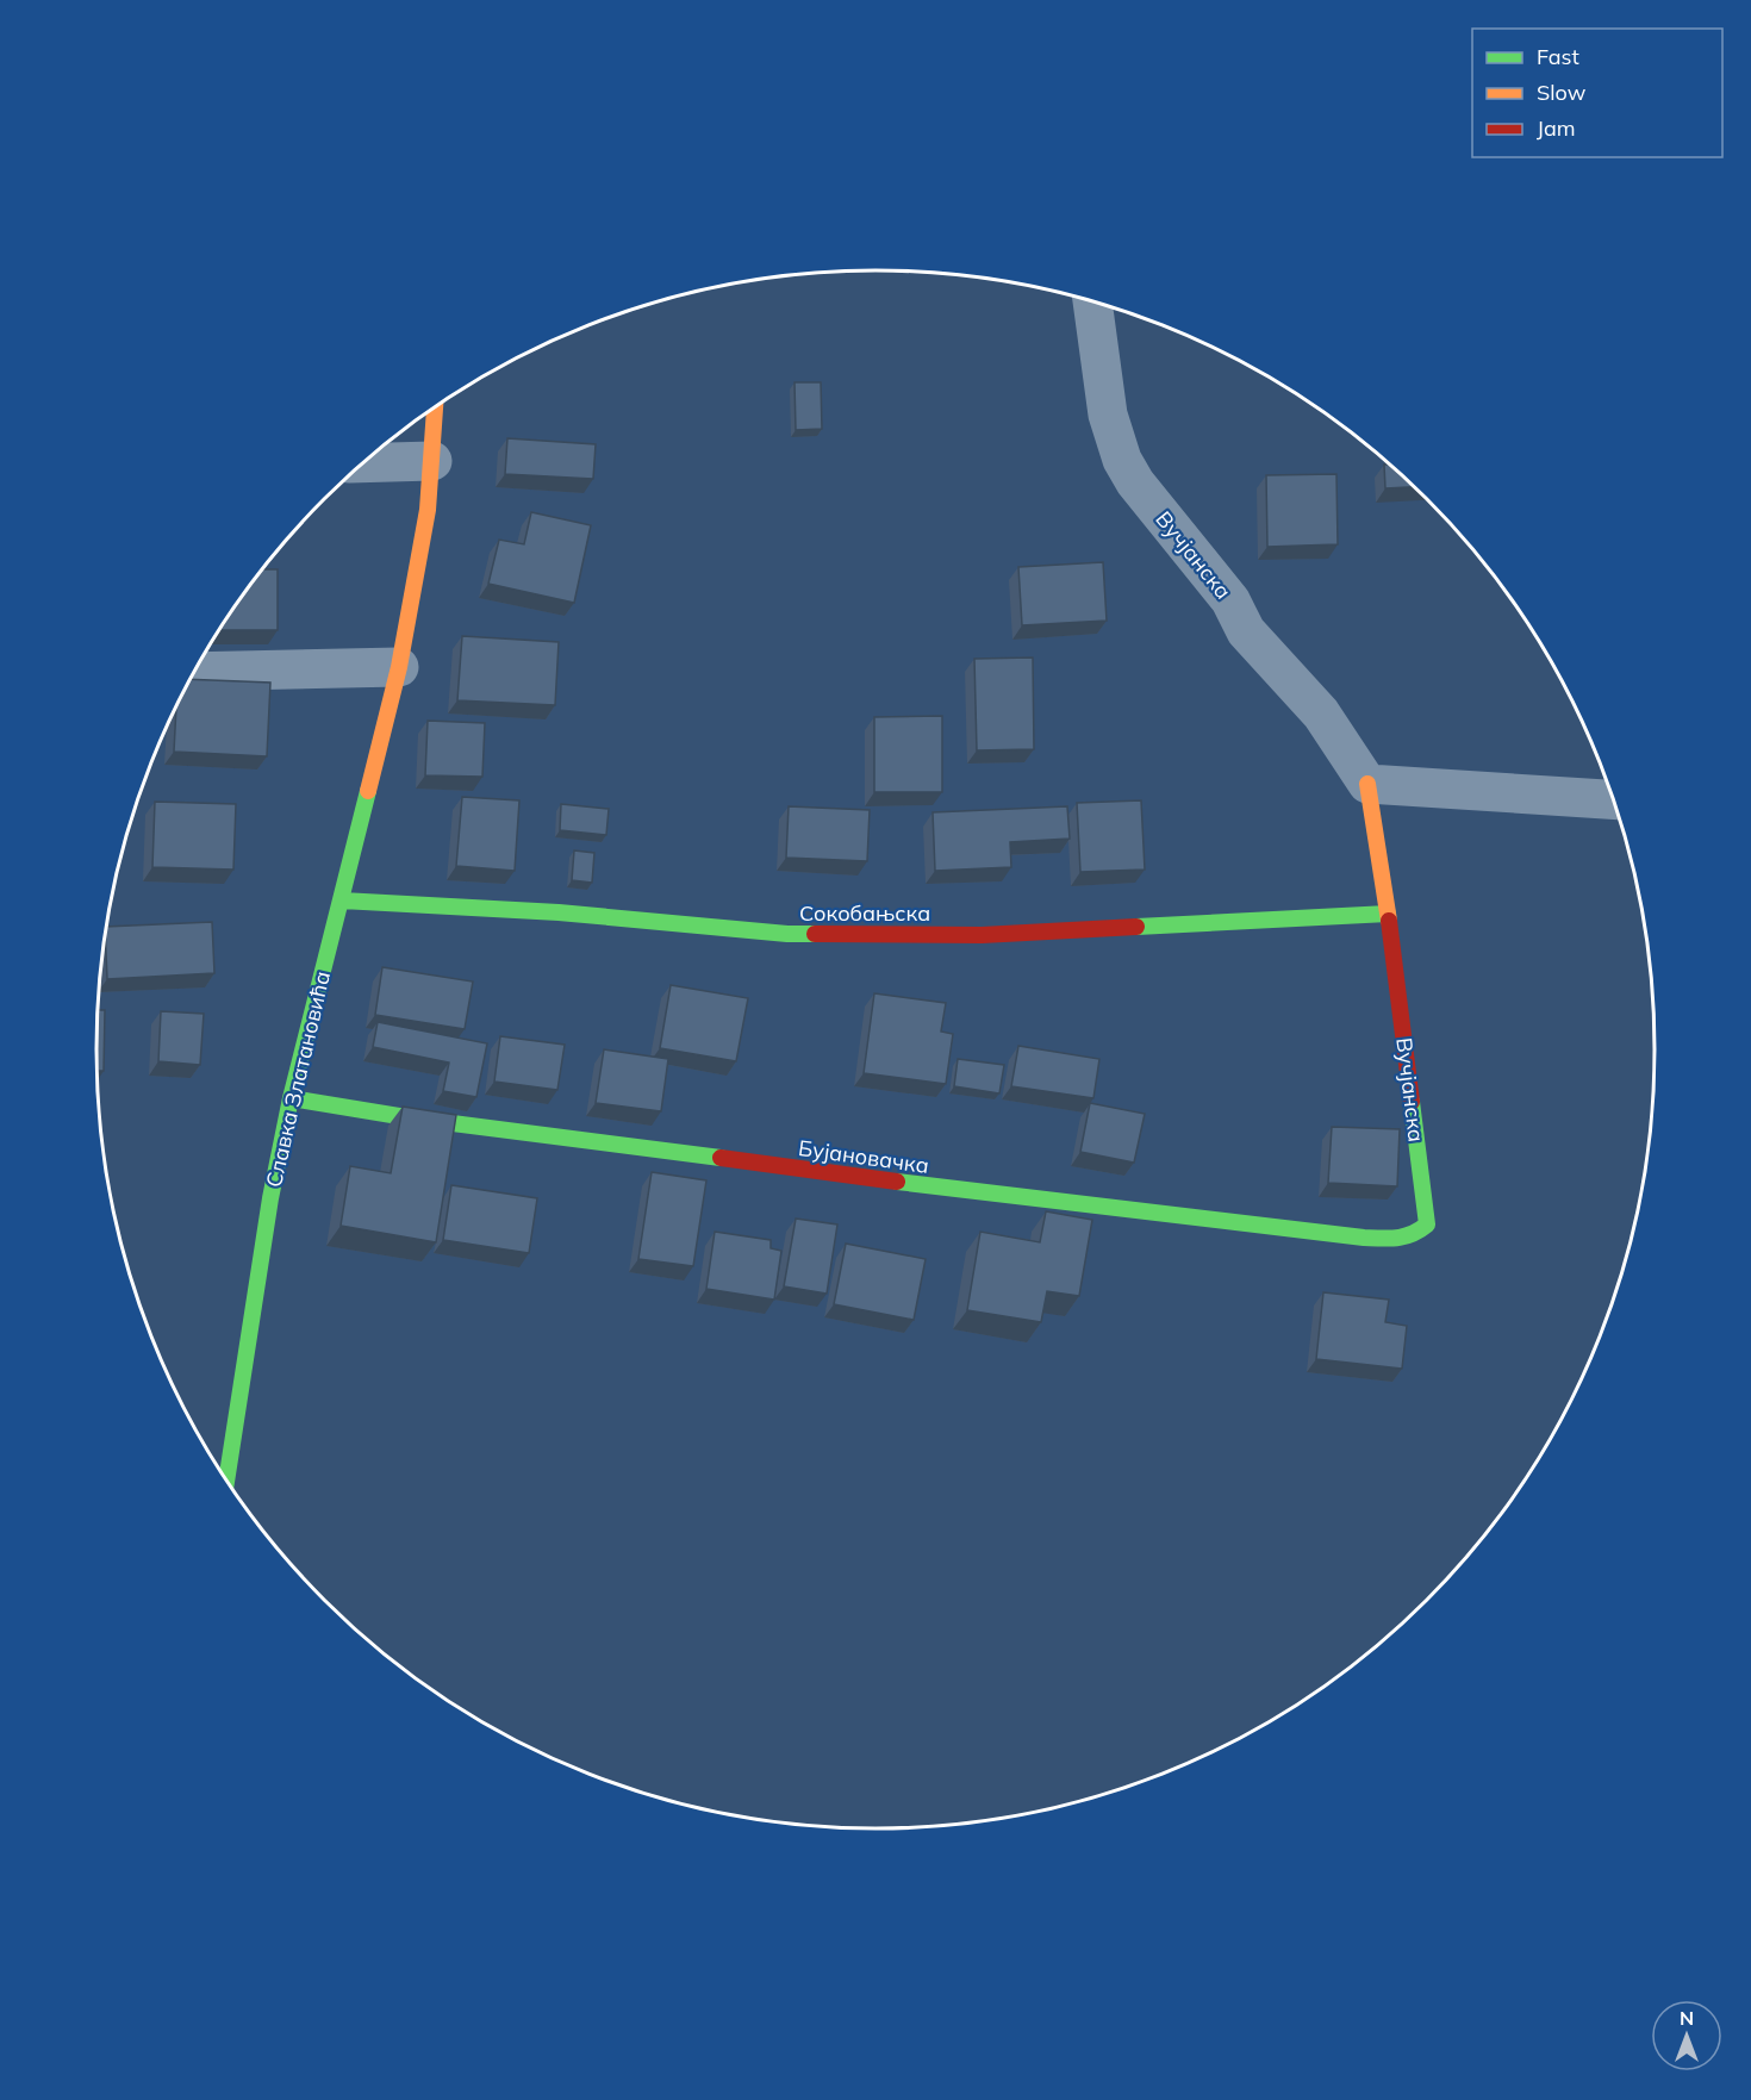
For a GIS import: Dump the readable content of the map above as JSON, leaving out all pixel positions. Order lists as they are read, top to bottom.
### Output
{
  "streets": {
    "street": [
      "Вучјанска",
      "Сокобањска",
      "Славка Златановића",
      "Бујановачка"
    ]
  },
  "crossings": [
    ["Вучјанска", "Сокобањска"],
    ["Вучјанска", "Бујановачка"],
    ["Сокобањска", "Славка Златановића"],
    ["Славка Златановића", "Бујановачка"]
  ],
  "legend": ["Fast", "Slow", "Jam"],
  "north": "top"
}
